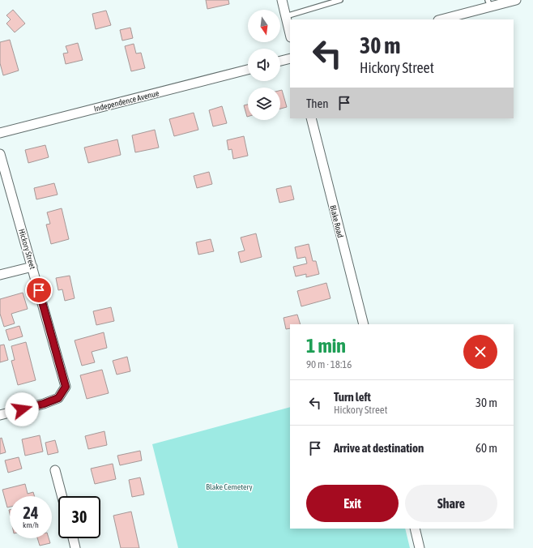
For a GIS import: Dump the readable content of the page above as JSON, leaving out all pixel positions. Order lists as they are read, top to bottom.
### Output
{
  "streets": {
    "street": ["Independence Avenue", "Blake Road", "Hickory Street"]
  },
  "parks": ["Blake Cemetery"],
  "north": "bottom",
  "page": {
    "turn": ["30 m", "Hickory Street"],
    "then": "Then",
    "heading": ["1 min", "90 m · 18:16"],
    "list": [
      {
        "name": "Turn left",
        "note": "Hickory Street",
        "value": "30 m"
      },
      {
        "name": "Arrive at destination",
        "value": "60 m"
      }
    ],
    "buttons": ["Exit", "Share"],
    "speed": "24 km/h",
    "limit": "30"
  }
}
